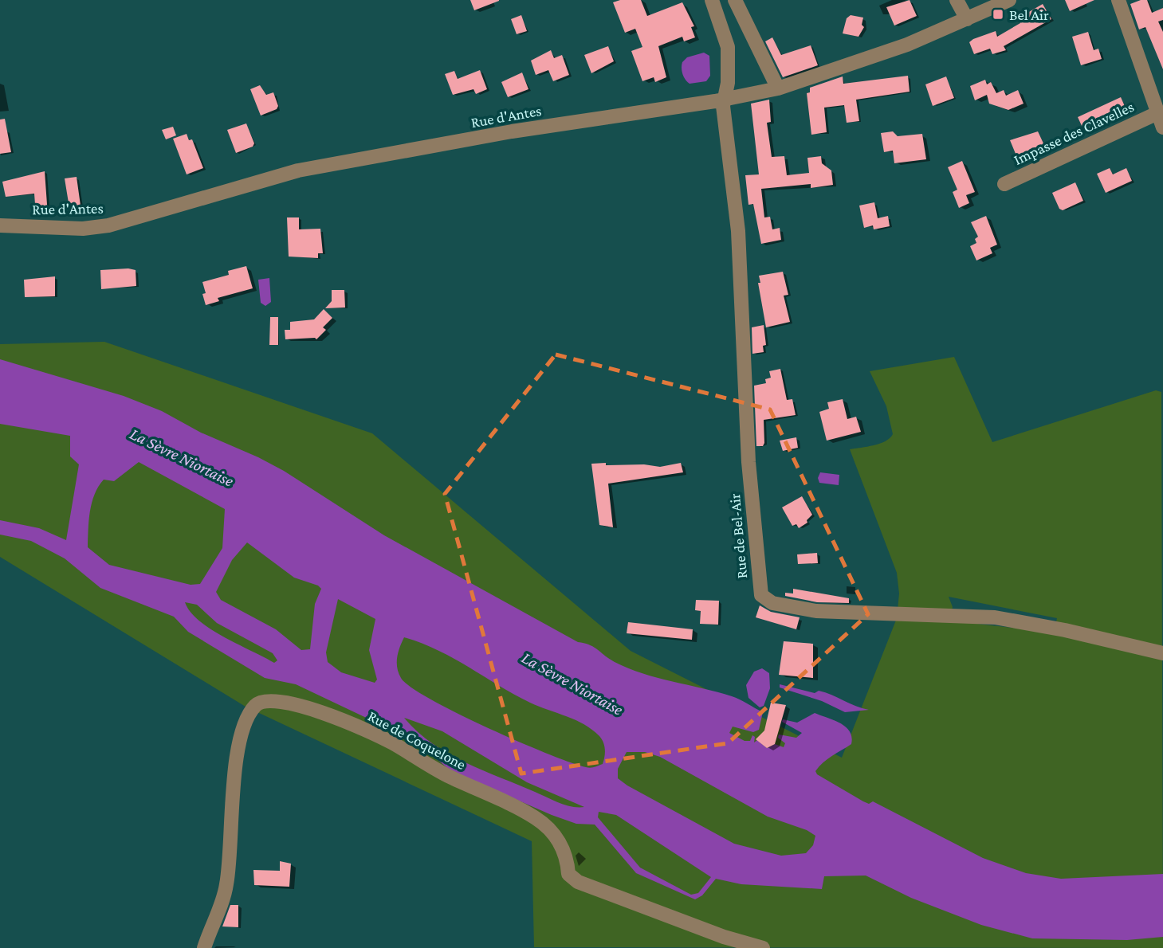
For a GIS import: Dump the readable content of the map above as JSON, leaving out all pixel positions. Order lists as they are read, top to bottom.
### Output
{
  "streets": {
    "street": [
      "Rue d'Antes",
      "Impasse des Clavelles",
      "Rue de Bel-Air",
      "Rue de Coquelone"
    ]
  },
  "crossings": [
    ["Rue d'Antes", "Rue de Bel-Air"]
  ],
  "water": ["La Sèvre Niortaise"],
  "places": {
    "transit": ["Bel Air"]
  }
}
